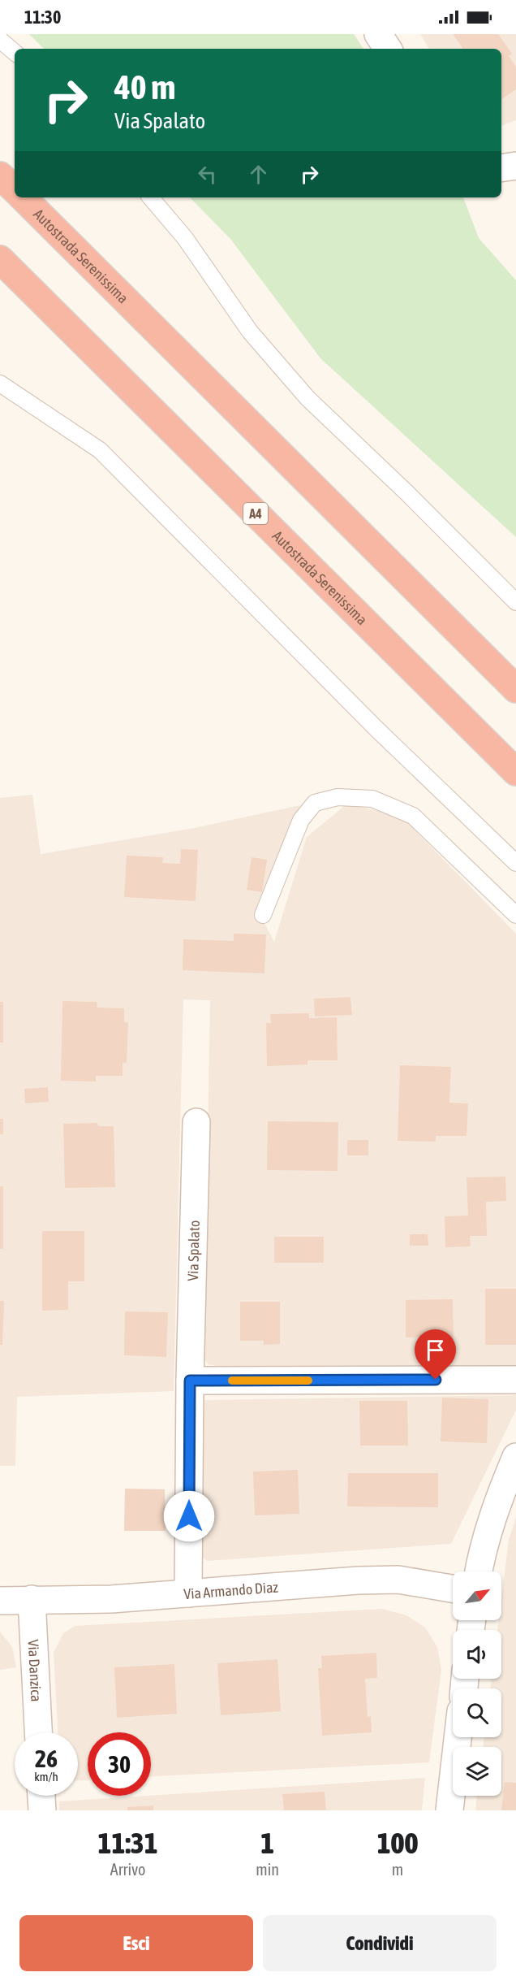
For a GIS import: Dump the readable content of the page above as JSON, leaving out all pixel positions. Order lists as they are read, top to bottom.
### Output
{
  "streets": {
    "highway": ["Autostrada Serenissima", "A4"],
    "street": ["Via Spalato", "Via Armando Diaz", "Via Danzica"]
  },
  "crossings": [
    ["Via Spalato", "Via Armando Diaz"],
    ["Via Armando Diaz", "Via Danzica"]
  ],
  "north": "top right",
  "page": {
    "status": "11:30",
    "turn": ["40 m", "Via Spalato"],
    "speed": "26 km/h",
    "limit": "30",
    "eta": [
      "11:31",
      "Arrivo",
      "1",
      "min",
      "100",
      "m"
    ],
    "buttons": ["Esci", "Condividi"]
  }
}
